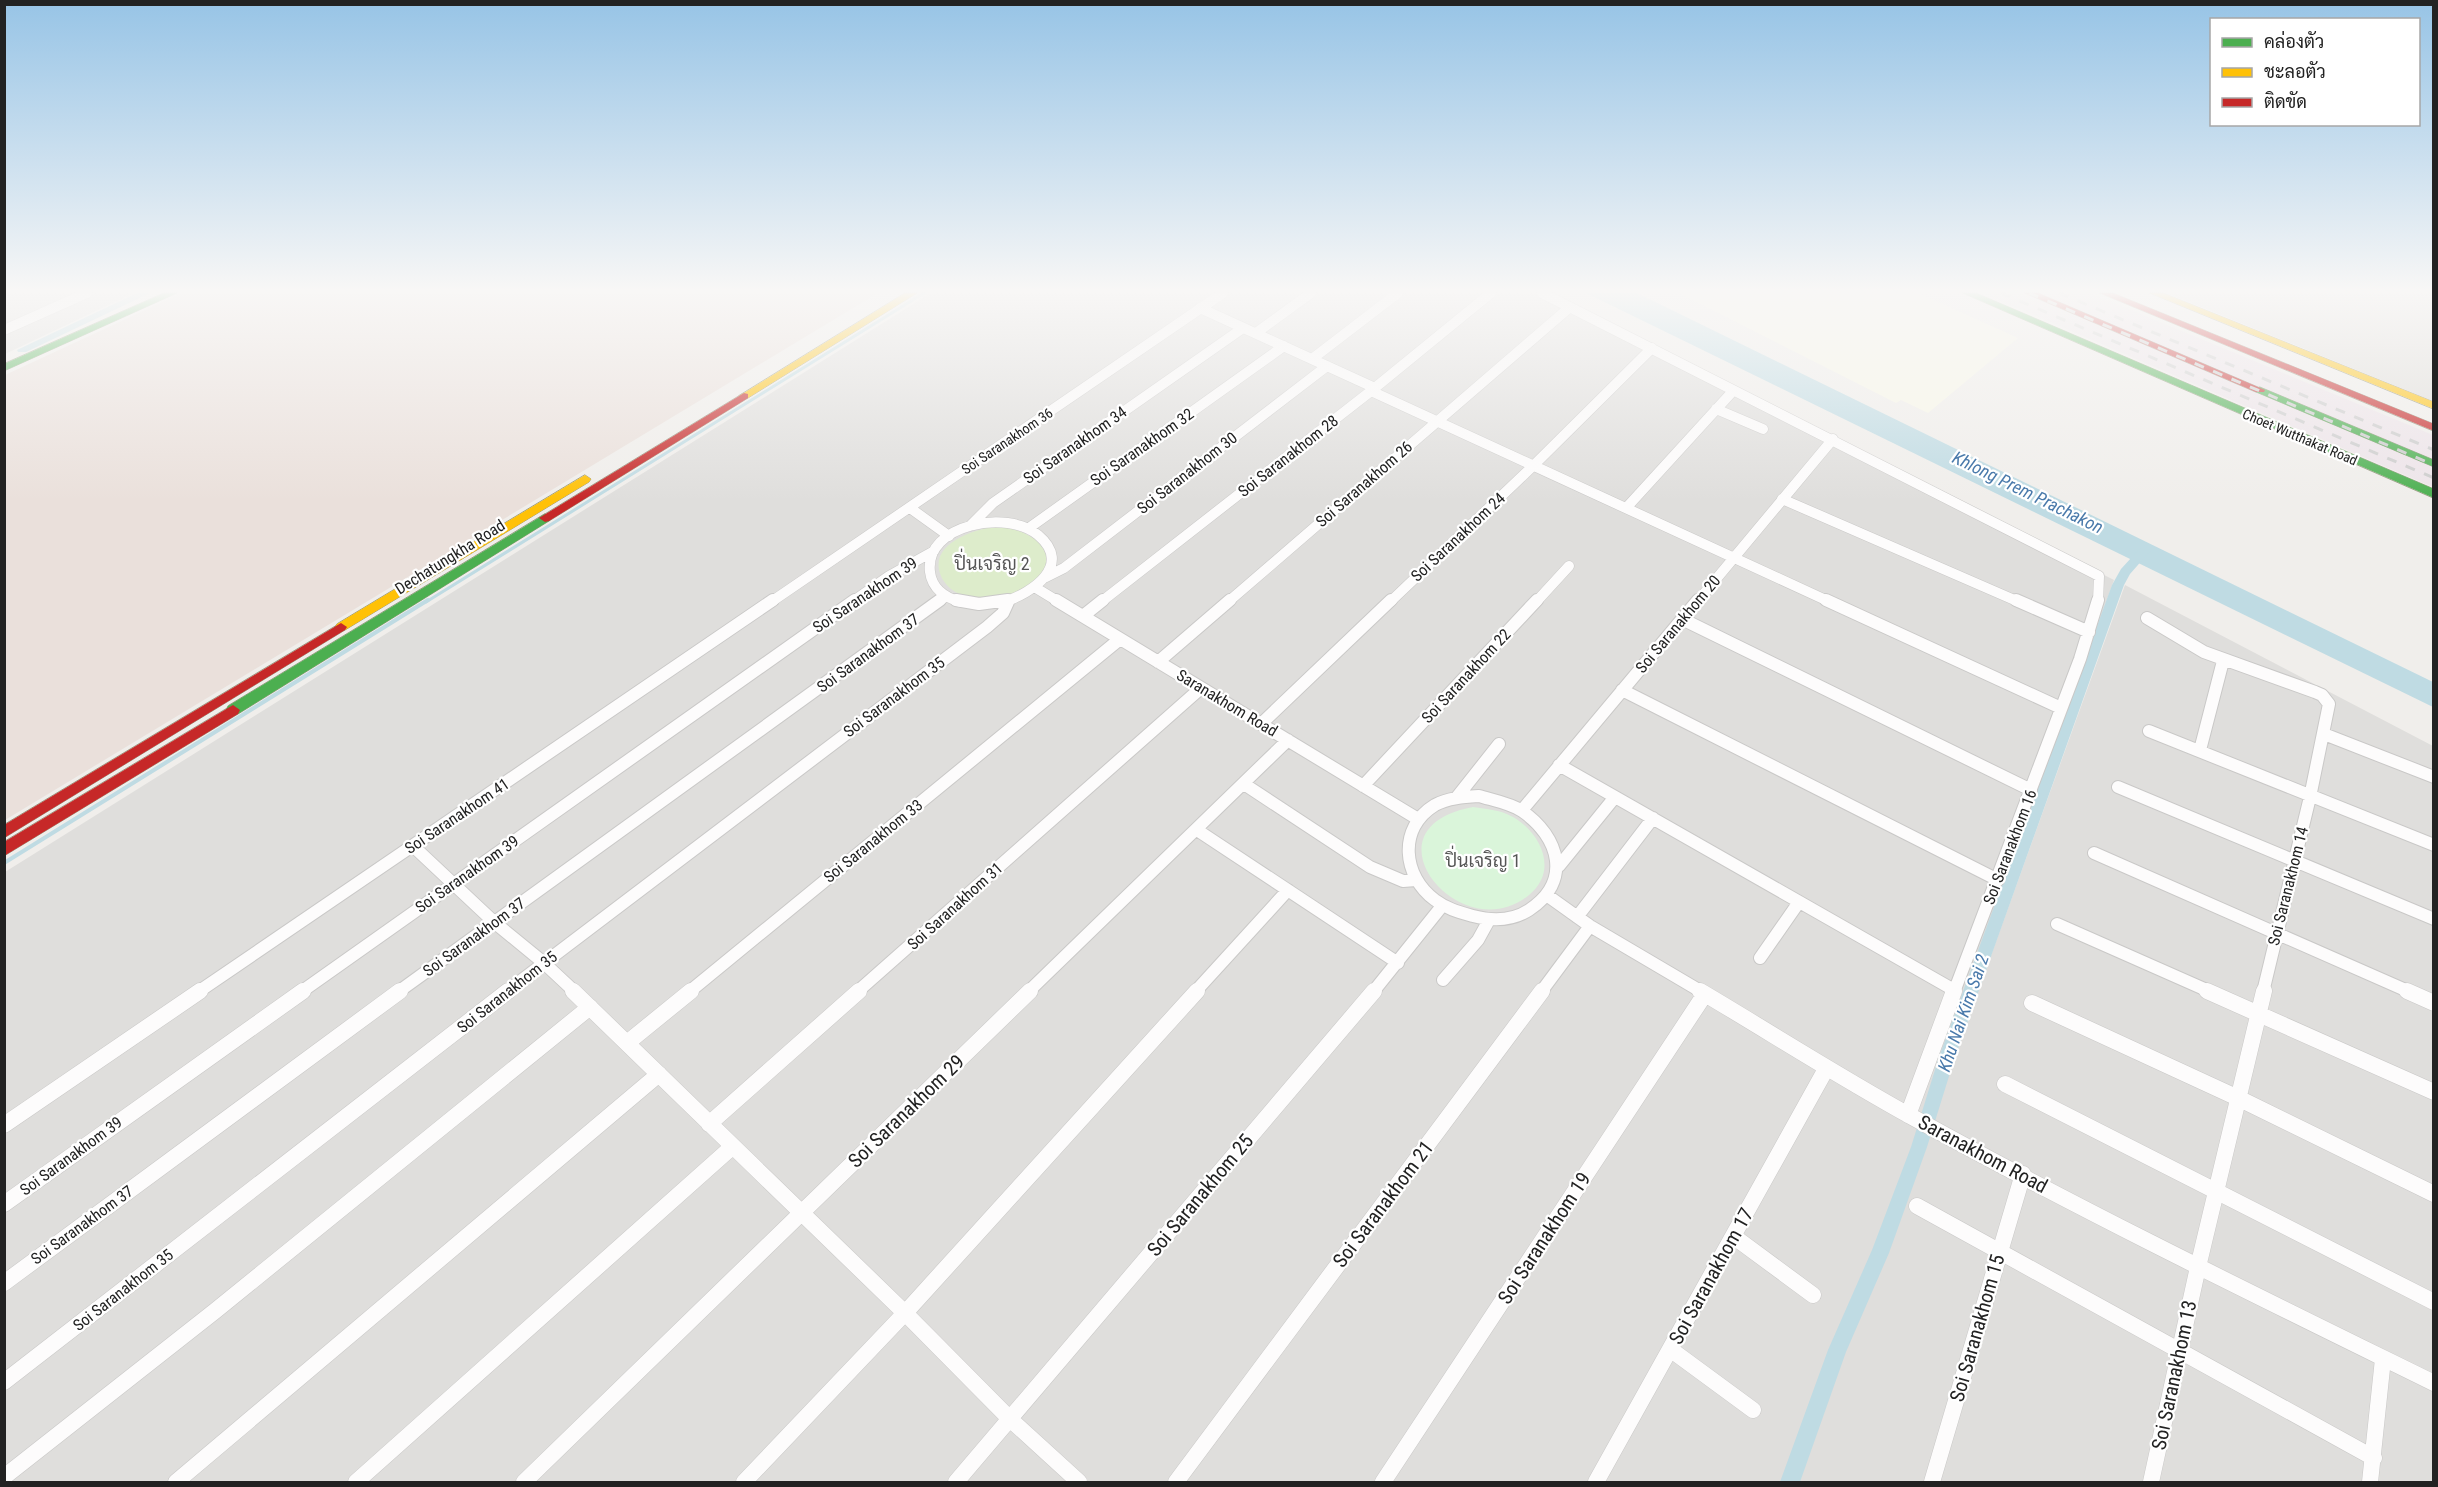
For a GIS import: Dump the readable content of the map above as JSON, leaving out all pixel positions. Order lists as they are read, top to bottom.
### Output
{
  "streets": {
    "main road": ["Choet Wutthakat Road", "Dechatungkha Road"],
    "street": [
      "Soi Saranakhom 36",
      "Soi Saranakhom 34",
      "Soi Saranakhom 32",
      "Soi Saranakhom 28",
      "Soi Saranakhom 30",
      "Soi Saranakhom 26",
      "Soi Saranakhom 24",
      "Soi Saranakhom 39",
      "Soi Saranakhom 20",
      "Soi Saranakhom 37",
      "Soi Saranakhom 22",
      "Soi Saranakhom 35",
      "Saranakhom Road",
      "Soi Saranakhom 41",
      "Soi Saranakhom 33",
      "Soi Saranakhom 16",
      "Soi Saranakhom 14",
      "Soi Saranakhom 31",
      "Soi Saranakhom 29",
      "Soi Saranakhom 25",
      "Soi Saranakhom 21",
      "Soi Saranakhom 19",
      "Soi Saranakhom 17",
      "Soi Saranakhom 15",
      "Soi Saranakhom 13"
    ]
  },
  "crossings": [
    ["Soi Saranakhom 36", "Soi Saranakhom 41"],
    ["Soi Saranakhom 34", "Soi Saranakhom 32"],
    ["Soi Saranakhom 34", "Soi Saranakhom 30"],
    ["Soi Saranakhom 34", "Soi Saranakhom 39"],
    ["Soi Saranakhom 34", "Soi Saranakhom 37"],
    ["Soi Saranakhom 34", "Soi Saranakhom 35"],
    ["Soi Saranakhom 34", "Saranakhom Road"],
    ["Soi Saranakhom 32", "Soi Saranakhom 30"],
    ["Soi Saranakhom 32", "Soi Saranakhom 39"],
    ["Soi Saranakhom 32", "Soi Saranakhom 37"],
    ["Soi Saranakhom 32", "Soi Saranakhom 35"],
    ["Soi Saranakhom 32", "Saranakhom Road"],
    ["Soi Saranakhom 28", "Saranakhom Road"],
    ["Soi Saranakhom 30", "Soi Saranakhom 39"],
    ["Soi Saranakhom 30", "Soi Saranakhom 37"],
    ["Soi Saranakhom 30", "Soi Saranakhom 35"],
    ["Soi Saranakhom 30", "Saranakhom Road"],
    ["Soi Saranakhom 26", "Saranakhom Road"],
    ["Soi Saranakhom 24", "Saranakhom Road"],
    ["Soi Saranakhom 39", "Soi Saranakhom 37"],
    ["Soi Saranakhom 39", "Soi Saranakhom 35"],
    ["Soi Saranakhom 39", "Saranakhom Road"],
    ["Soi Saranakhom 20", "Saranakhom Road"],
    ["Soi Saranakhom 20", "Soi Saranakhom 16"],
    ["Soi Saranakhom 20", "Soi Saranakhom 25"],
    ["Soi Saranakhom 37", "Soi Saranakhom 35"],
    ["Soi Saranakhom 37", "Saranakhom Road"],
    ["Soi Saranakhom 22", "Saranakhom Road"],
    ["Soi Saranakhom 35", "Saranakhom Road"],
    ["Saranakhom Road", "Soi Saranakhom 33"],
    ["Saranakhom Road", "Soi Saranakhom 16"],
    ["Saranakhom Road", "Soi Saranakhom 14"],
    ["Saranakhom Road", "Soi Saranakhom 31"],
    ["Saranakhom Road", "Soi Saranakhom 29"],
    ["Saranakhom Road", "Soi Saranakhom 25"],
    ["Saranakhom Road", "Soi Saranakhom 21"],
    ["Saranakhom Road", "Soi Saranakhom 19"],
    ["Saranakhom Road", "Soi Saranakhom 17"],
    ["Saranakhom Road", "Soi Saranakhom 15"],
    ["Saranakhom Road", "Soi Saranakhom 13"],
    ["Soi Saranakhom 14", "Soi Saranakhom 13"]
  ],
  "districts": ["ปิ่นเจริญ 2", "ปิ่นเจริญ 1"],
  "water": ["Khlong Prem Prachakon", "Khu Nai Kim Sai 2"],
  "legend": ["คล่องตัว", "ชะลอตัว", "ติดขัด"]
}
